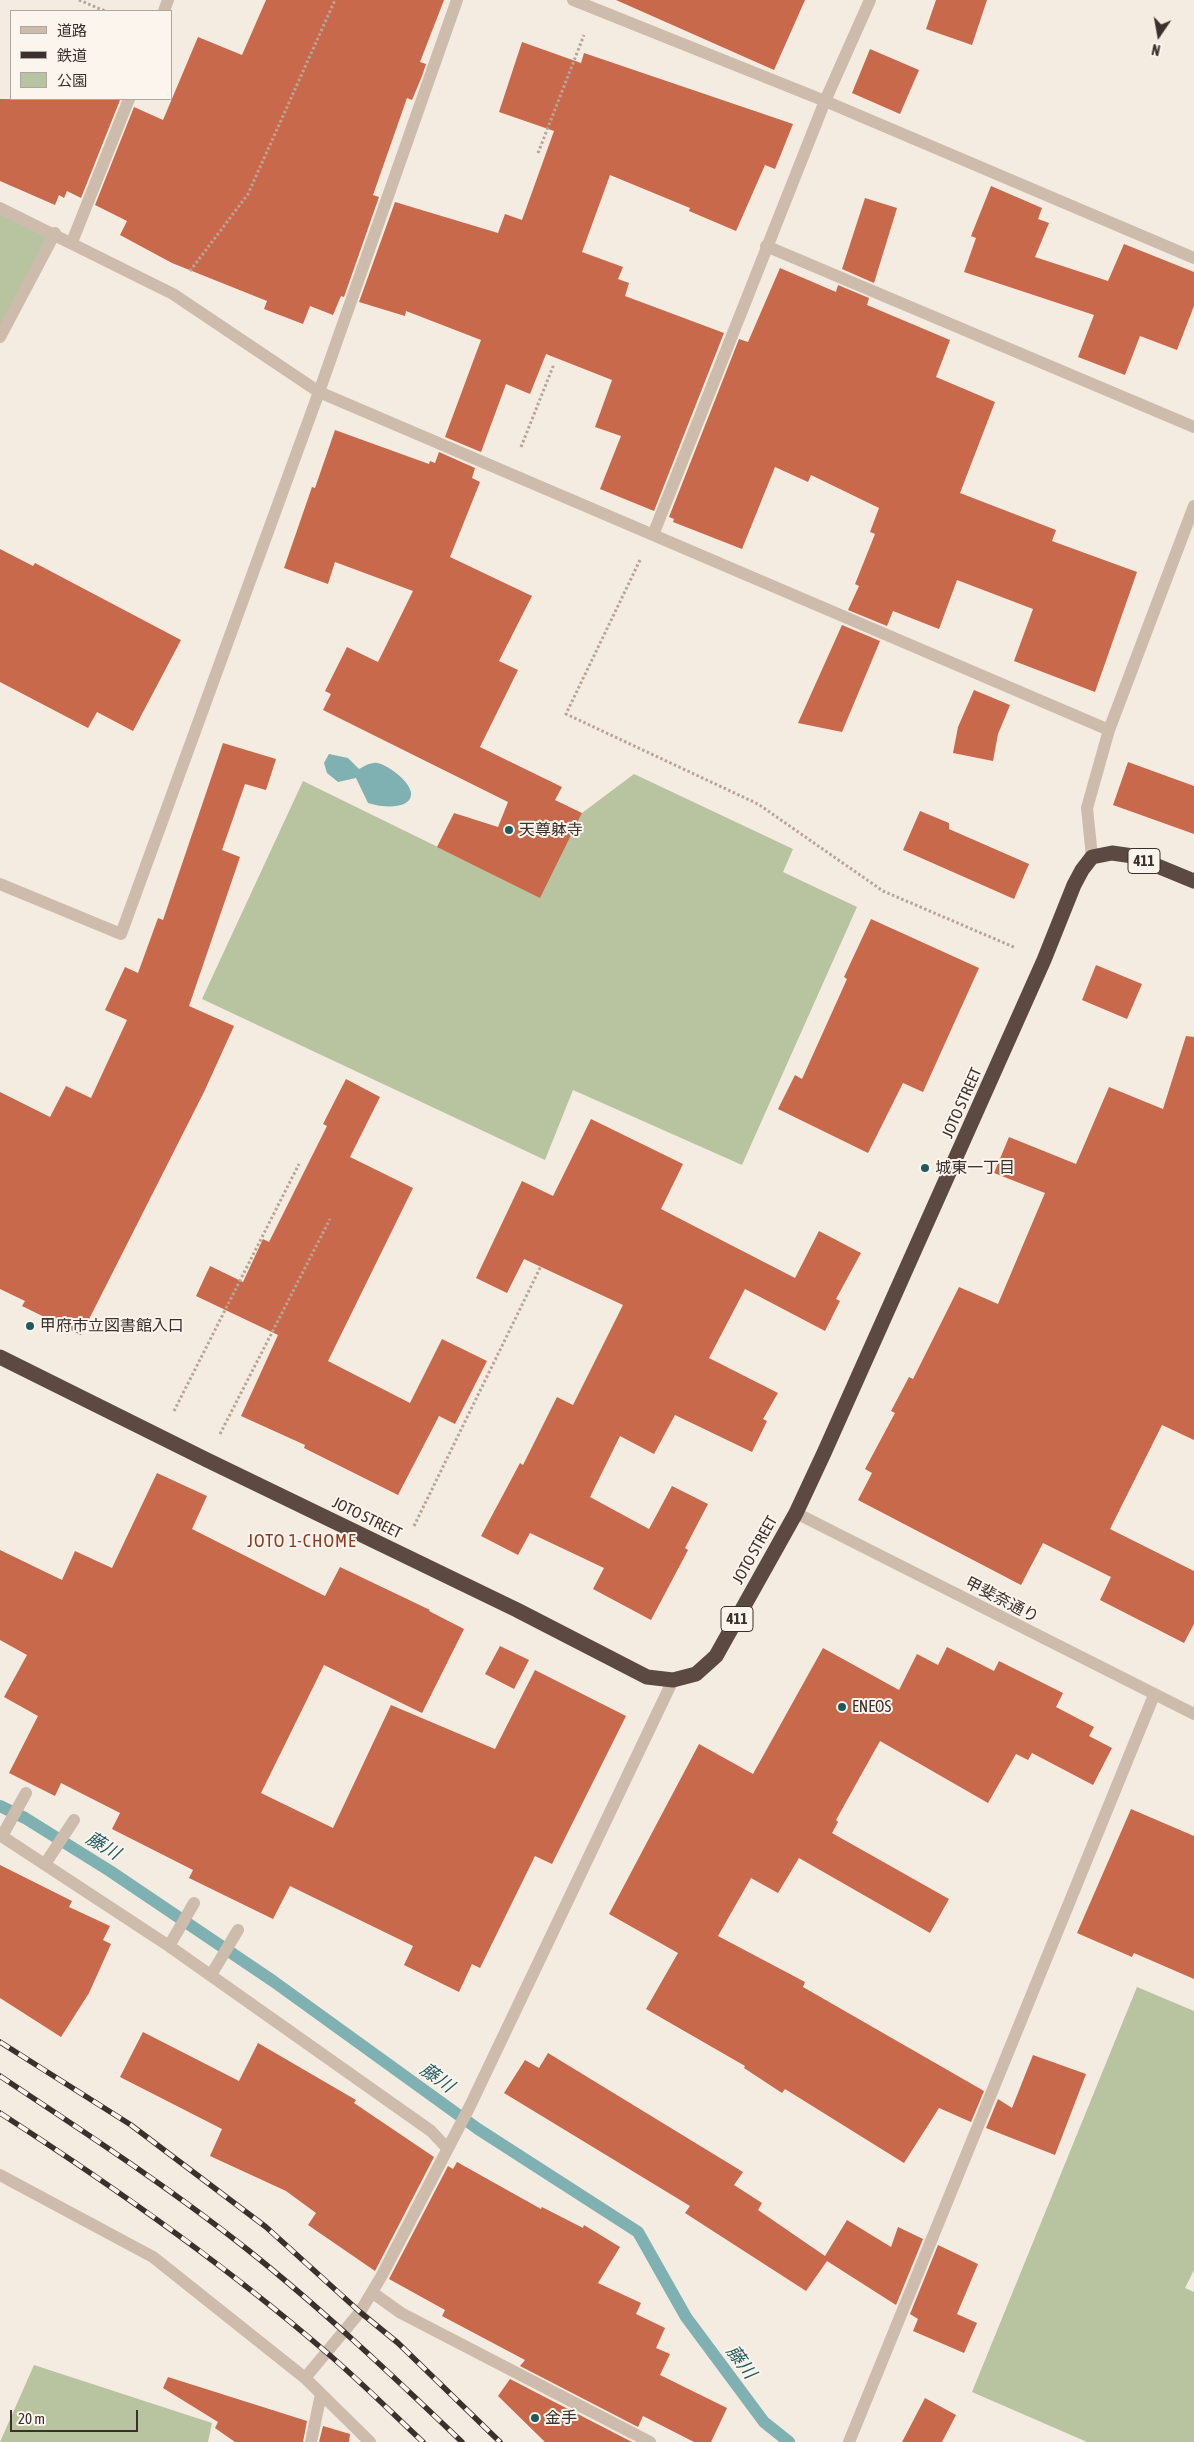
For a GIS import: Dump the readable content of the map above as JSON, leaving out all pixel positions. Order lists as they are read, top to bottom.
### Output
{
  "streets": {
    "highway": ["411", "JOTO STREET"],
    "street": ["甲斐奈通り"]
  },
  "crossings": [
    ["411", "JOTO STREET"],
    ["JOTO STREET", "甲斐奈通り"]
  ],
  "districts": ["JOTO 1-CHOME"],
  "water": ["藤川"],
  "places": [
    "天尊躰寺",
    "城東一丁目",
    "甲府市立図書館入口",
    "ENEOS",
    "金手"
  ],
  "legend": ["道路", "鉄道", "公園"],
  "scale_bar": "20 m",
  "north": "bottom"
}
